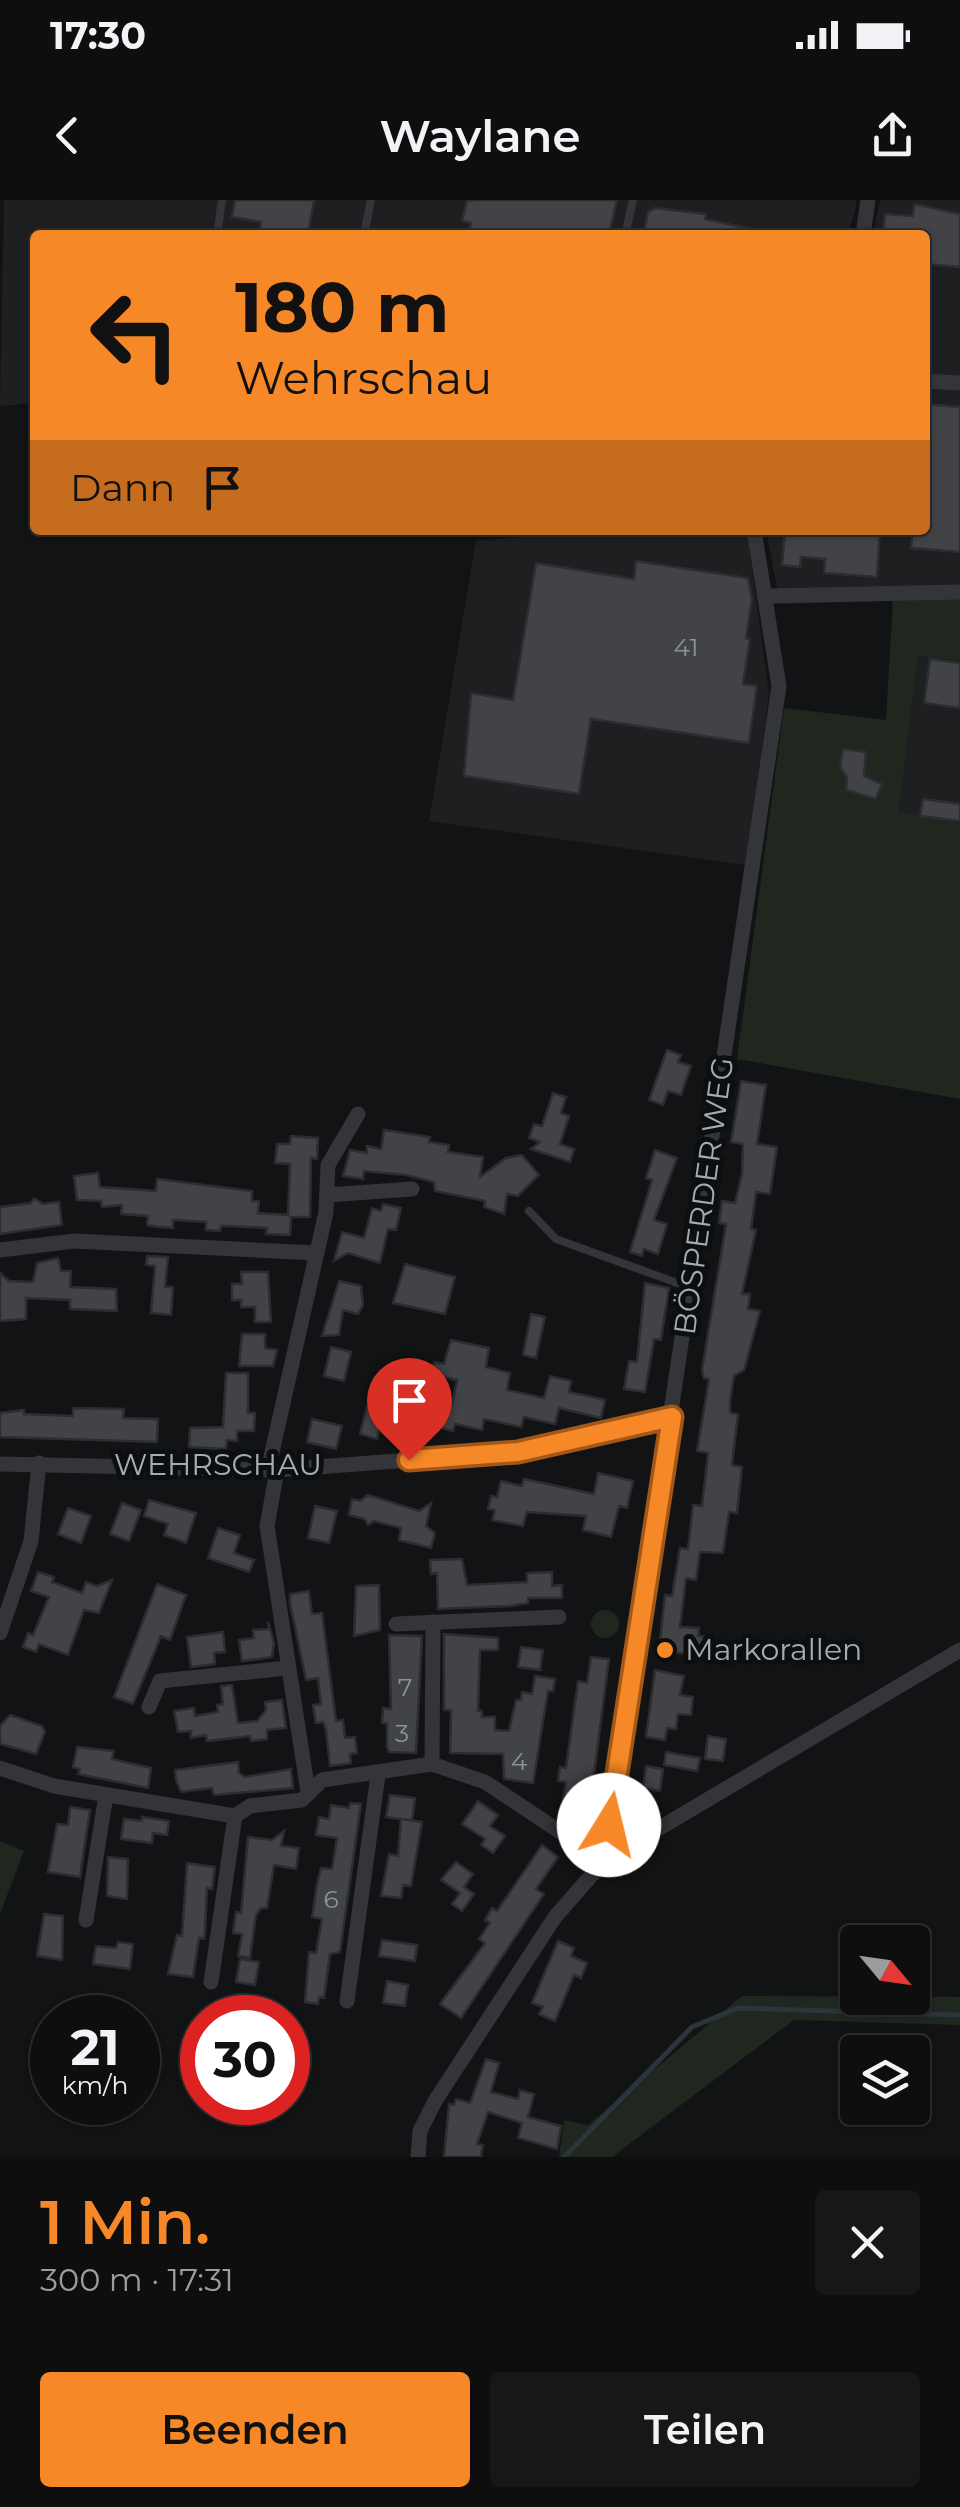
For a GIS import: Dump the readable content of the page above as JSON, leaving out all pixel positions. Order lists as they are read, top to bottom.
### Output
{
  "streets": {
    "street": ["BÖSPERDER WEG", "WEHRSCHAU"]
  },
  "crossings": [
    ["BÖSPERDER WEG", "WEHRSCHAU"]
  ],
  "places": ["Markorallen"],
  "house_numbers": [
    "41",
    "7",
    "3",
    "4",
    "6"
  ],
  "north": "bottom right",
  "page": {
    "status": "17:30",
    "header": "Waylane",
    "turn": ["180 m", "Wehrschau"],
    "then": "Dann",
    "speed": "21 km/h",
    "limit": "30",
    "heading": ["1 Min.", "300 m · 17:31"],
    "buttons": ["Beenden", "Teilen"]
  }
}
